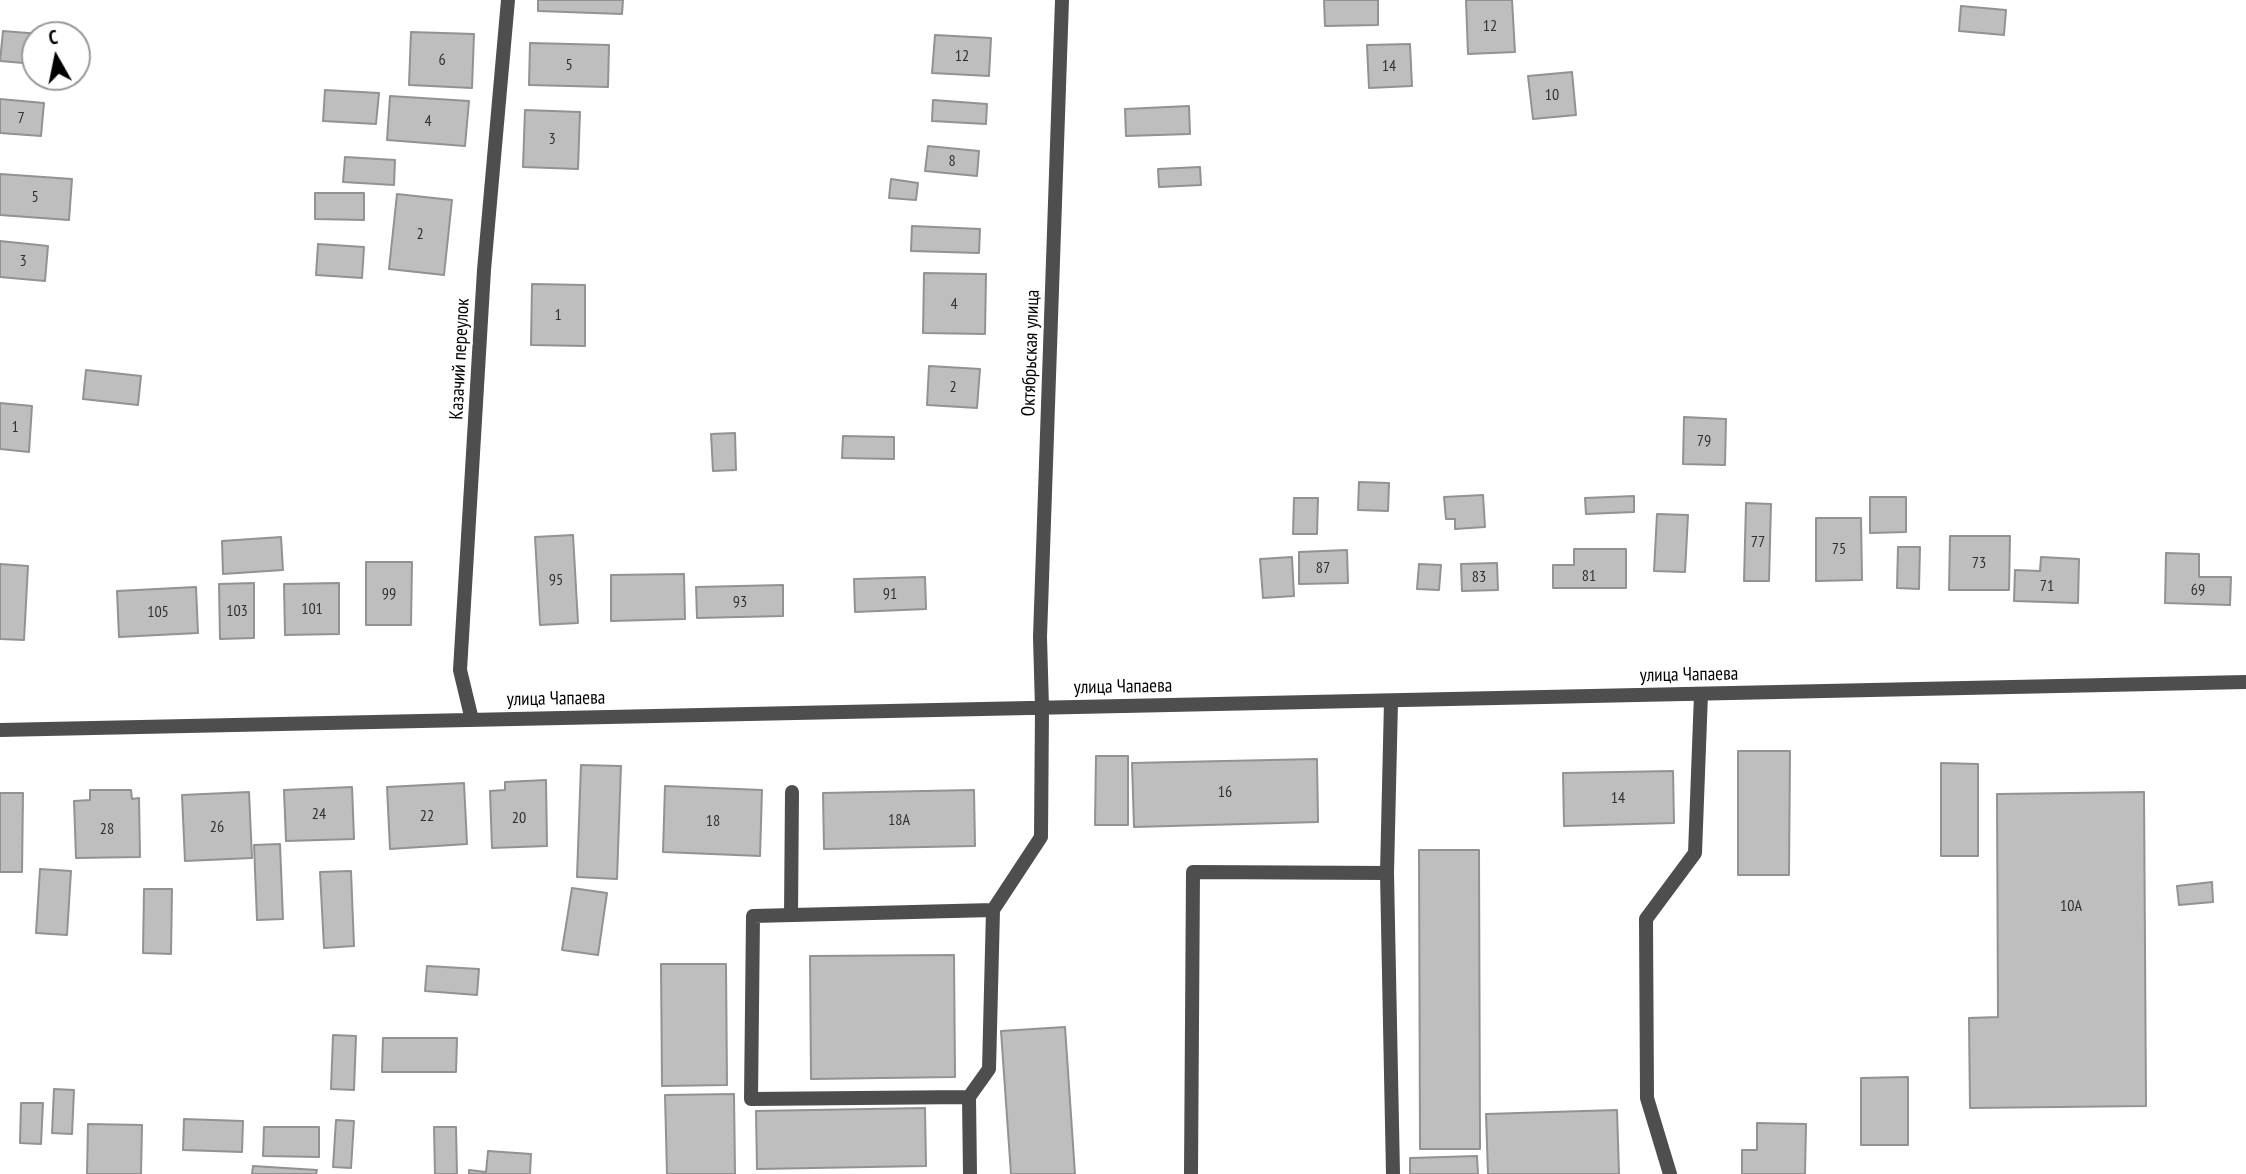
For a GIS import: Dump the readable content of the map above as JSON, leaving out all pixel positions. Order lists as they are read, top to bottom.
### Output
{
  "streets": {
    "street": ["Октябрьская улица", "Казачий переулок", "улица Чапаева"]
  },
  "crossings": [
    ["Октябрьская улица", "улица Чапаева"],
    ["Казачий переулок", "улица Чапаева"]
  ],
  "house_numbers": [
    "12",
    "12",
    "6",
    "5",
    "14",
    "10",
    "7",
    "4",
    "3",
    "8",
    "5",
    "2",
    "3",
    "4",
    "1",
    "2",
    "1",
    "79",
    "77",
    "75",
    "73",
    "87",
    "81",
    "83",
    "95",
    "71",
    "69",
    "99",
    "91",
    "93",
    "101",
    "103",
    "105",
    "16",
    "14",
    "24",
    "22",
    "20",
    "18А",
    "18",
    "26",
    "28",
    "10А"
  ],
  "north": "top"
}
